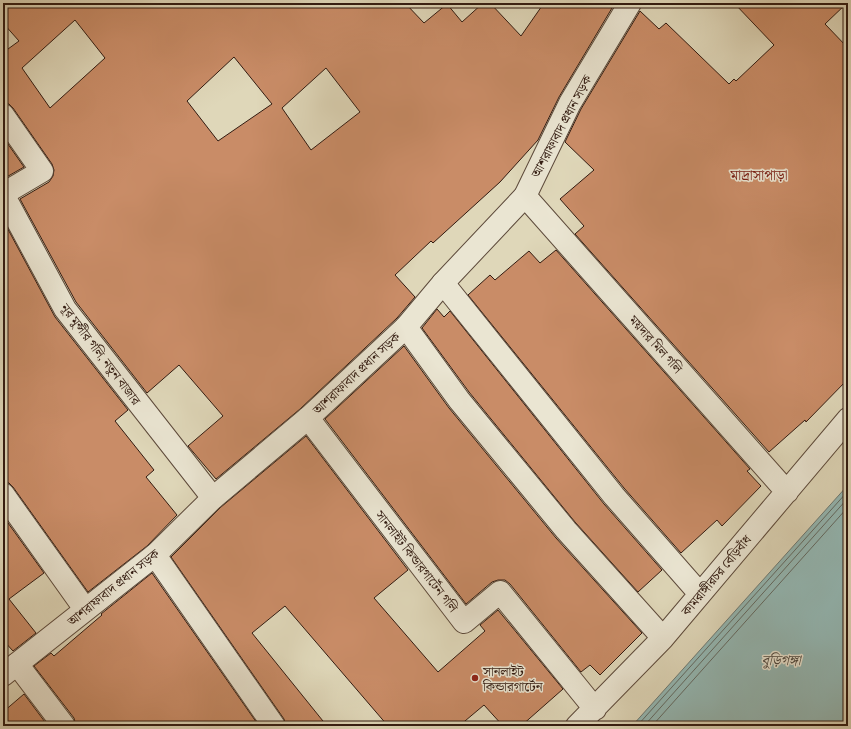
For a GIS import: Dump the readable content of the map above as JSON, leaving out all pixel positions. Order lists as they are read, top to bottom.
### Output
{
  "streets": {
    "street": [
      "আশরাফাবাদ প্রধান সড়ক",
      "ময়দার মিল গলি",
      "নূর মুন্সীর গলি, নতুন বাজার",
      "সানলাইট কিন্ডারগার্টেন গলি",
      "কামরাঙ্গীরচর বেড়িবাঁধ"
    ]
  },
  "crossings": [
    ["আশরাফাবাদ প্রধান সড়ক", "ময়দার মিল গলি"],
    ["আশরাফাবাদ প্রধান সড়ক", "নূর মুন্সীর গলি, নতুন বাজার"],
    ["আশরাফাবাদ প্রধান সড়ক", "সানলাইট কিন্ডারগার্টেন গলি"],
    ["ময়দার মিল গলি", "কামরাঙ্গীরচর বেড়িবাঁধ"],
    ["সানলাইট কিন্ডারগার্টেন গলি", "কামরাঙ্গীরচর বেড়িবাঁধ"]
  ],
  "districts": ["মাদ্রাসাপাড়া"],
  "water": ["বুড়িগঙ্গা"],
  "places": ["সানলাইট কিন্ডারগার্টেন"]
}
